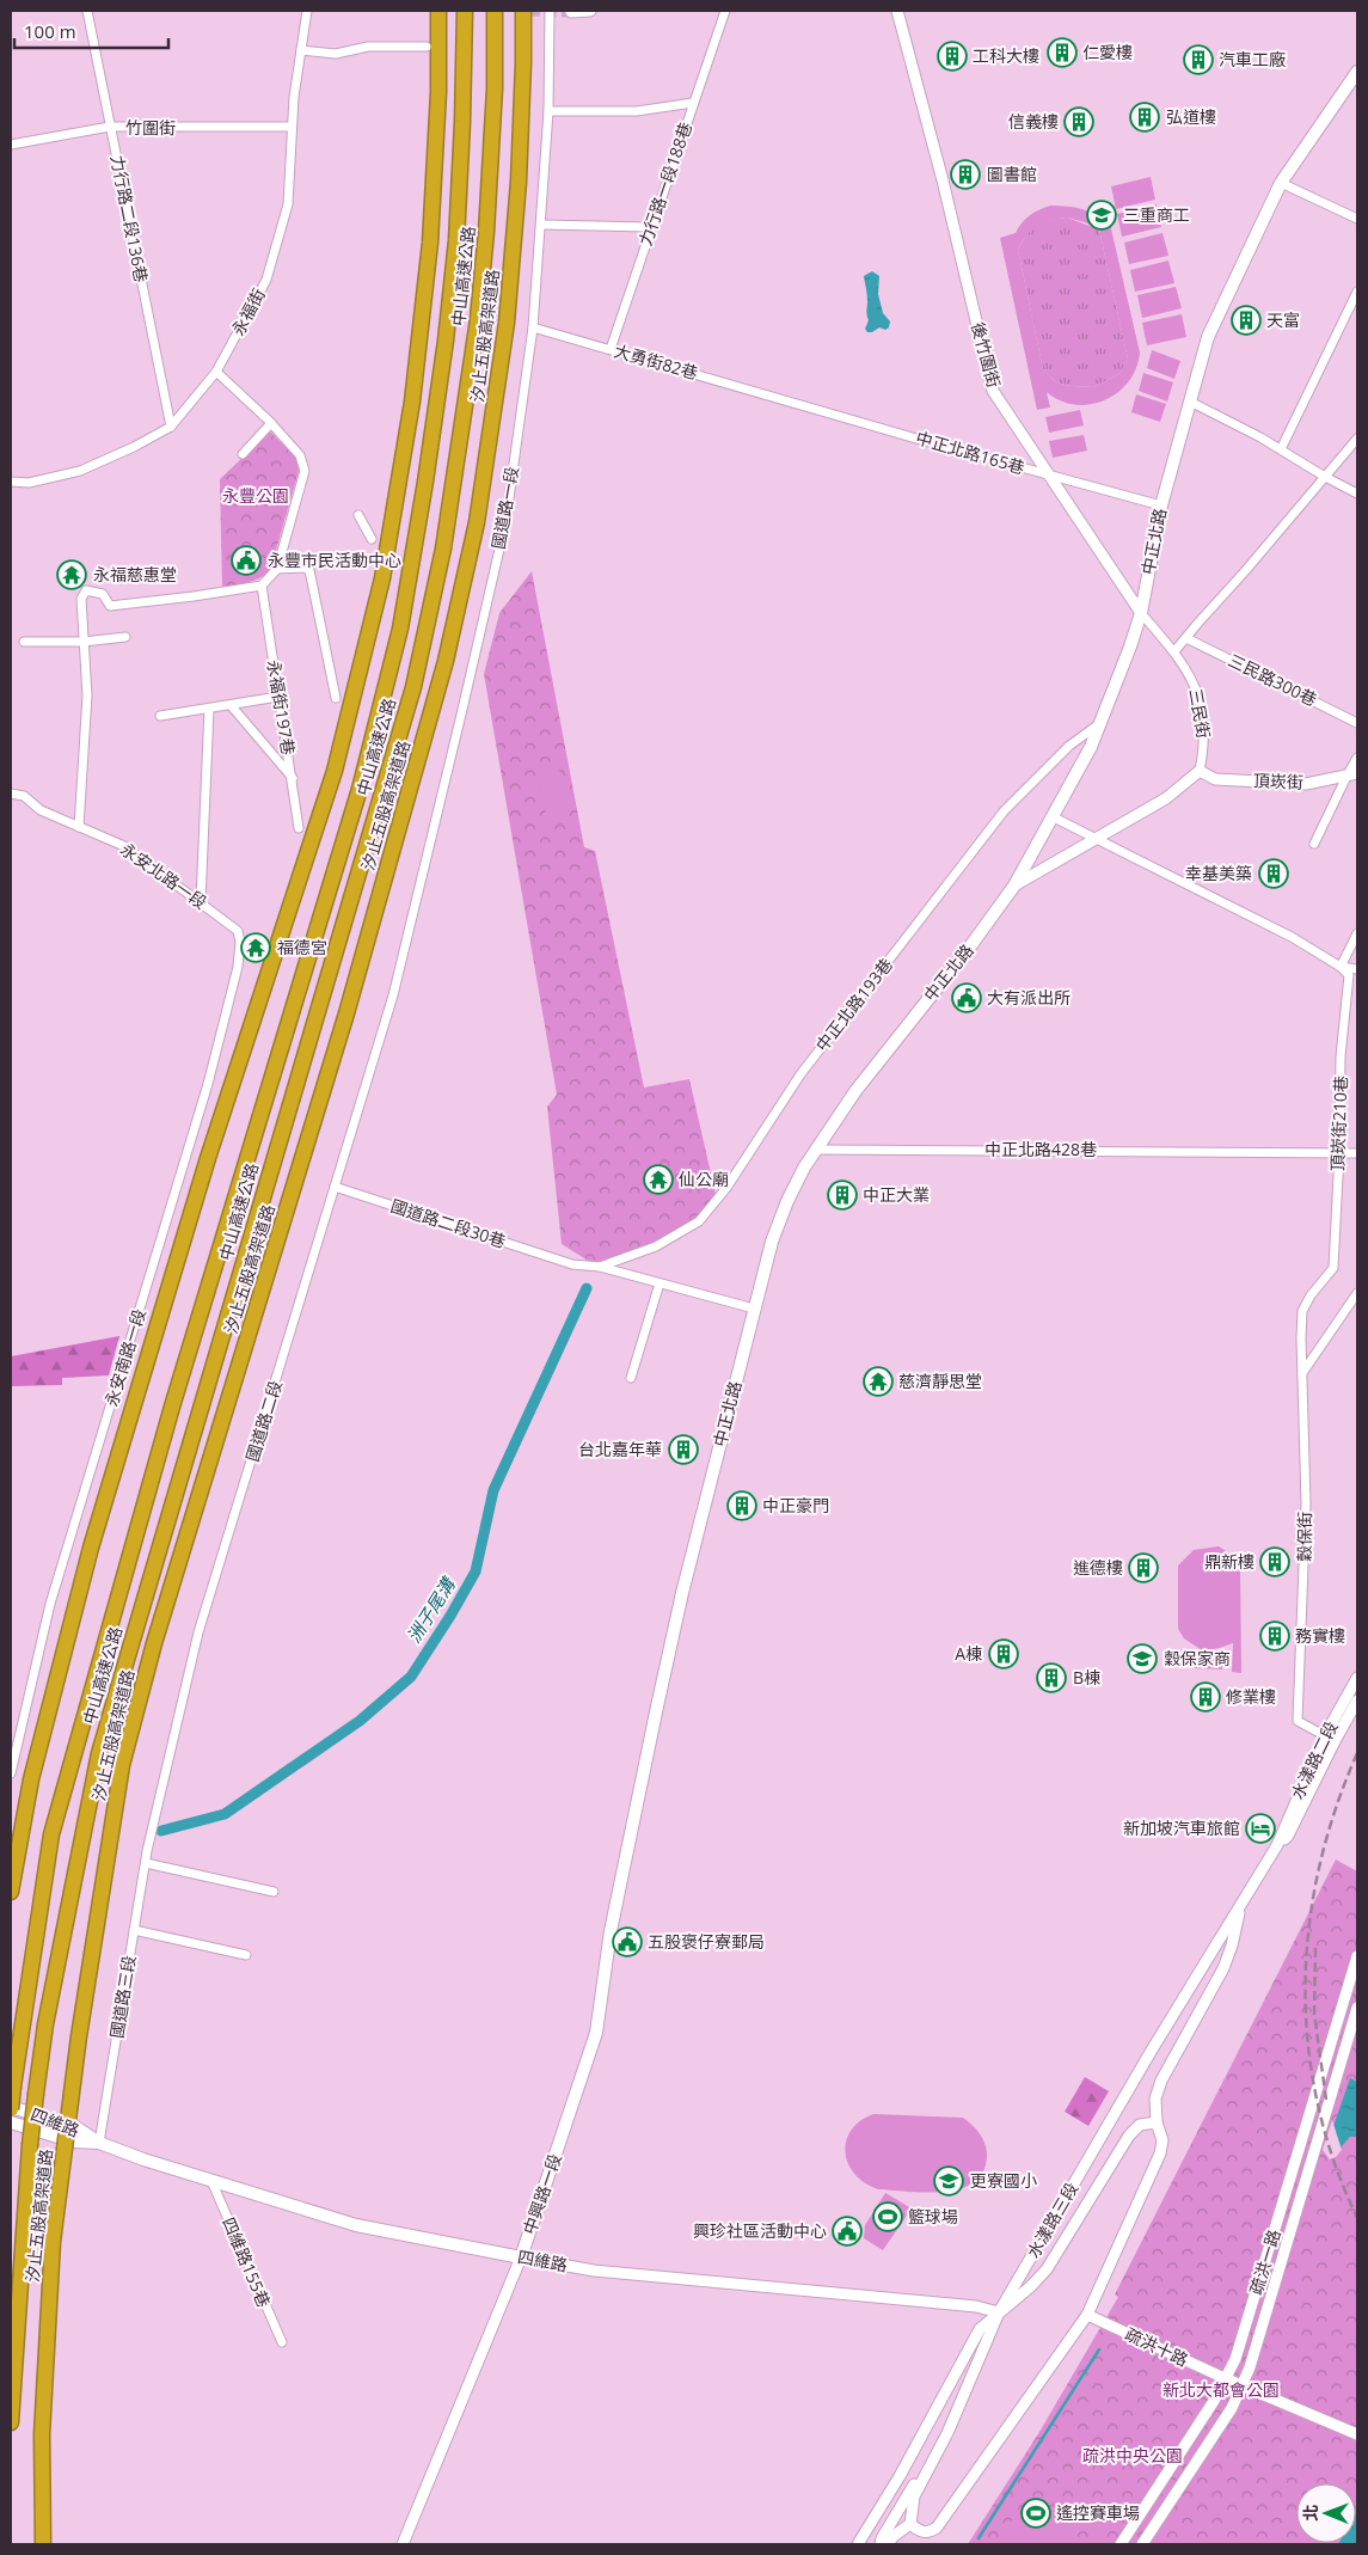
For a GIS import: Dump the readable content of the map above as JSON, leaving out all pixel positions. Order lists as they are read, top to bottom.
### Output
{
  "streets": {
    "highway": ["中山高速公路", "汐止五股高架道路"],
    "main road": ["中正北路", "四維路", "中興路一段"],
    "street": [
      "竹圍街",
      "力行路一段188巷",
      "力行路二段136巷",
      "永福街",
      "後竹圍街",
      "大勇街82巷",
      "中正北路165巷",
      "國道路一段",
      "三民路300巷",
      "永福街197巷",
      "三民街",
      "頂崁街",
      "永安北路一段",
      "中正北路193巷",
      "頂崁街210巷",
      "中正北路428巷",
      "國道路二段30巷",
      "永安南路一段",
      "國道路二段",
      "穀保街",
      "水漾路二段",
      "國道路三段",
      "水漾路三段",
      "四維路155巷",
      "疏洪一路",
      "疏洪十路"
    ]
  },
  "crossings": [
    ["竹圍街", "力行路二段136巷"],
    ["竹圍街", "永福街"],
    ["力行路一段188巷", "大勇街82巷"],
    ["力行路二段136巷", "永福街"],
    ["中山高速公路", "四維路"],
    ["後竹圍街", "中正北路165巷"],
    ["後竹圍街", "中正北路"],
    ["後竹圍街", "三民街"],
    ["大勇街82巷", "中正北路165巷"],
    ["大勇街82巷", "國道路一段"],
    ["中正北路165巷", "中正北路"],
    ["國道路一段", "國道路二段"],
    ["中正北路", "中正北路193巷"],
    ["中正北路", "中正北路428巷"],
    ["中正北路", "國道路二段30巷"],
    ["中正北路", "中興路一段"],
    ["三民街", "頂崁街"],
    ["永安北路一段", "永安南路一段"],
    ["中正北路193巷", "國道路二段30巷"],
    ["頂崁街210巷", "中正北路428巷"],
    ["頂崁街210巷", "穀保街"],
    ["國道路二段30巷", "國道路二段"],
    ["國道路二段", "國道路三段"],
    ["穀保街", "水漾路二段"],
    ["水漾路二段", "水漾路三段"],
    ["國道路三段", "四維路"],
    ["四維路", "中興路一段"],
    ["四維路", "水漾路三段"],
    ["四維路", "四維路155巷"],
    ["疏洪一路", "疏洪十路"]
  ],
  "water": ["洲子尾溝"],
  "parks": ["永豐公園", "新北大都會公園", "疏洪中央公園"],
  "places": {
    "building": [
      "仁愛樓",
      "工科大樓",
      "汽車工廠",
      "弘道樓",
      "信義樓",
      "圖書館",
      "天富",
      "幸基美築",
      "中正大業",
      "台北嘉年華",
      "中正豪門",
      "鼎新樓",
      "進德樓",
      "務實樓",
      "A棟",
      "B棟",
      "修業樓"
    ],
    "school or university": ["三重商工", "穀保家商", "更寮國小"],
    "public building": [
      "永豐市民活動中心",
      "大有派出所",
      "五股褒仔寮郵局",
      "興珍社區活動中心"
    ],
    "temple": [
      "永福慈惠堂",
      "福德宮",
      "仙公廟",
      "慈濟靜思堂"
    ],
    "hotel": ["新加坡汽車旅館"],
    "sports": ["籃球場", "遙控賽車場"]
  },
  "scale_bar": "100 m",
  "north": "left"
}
